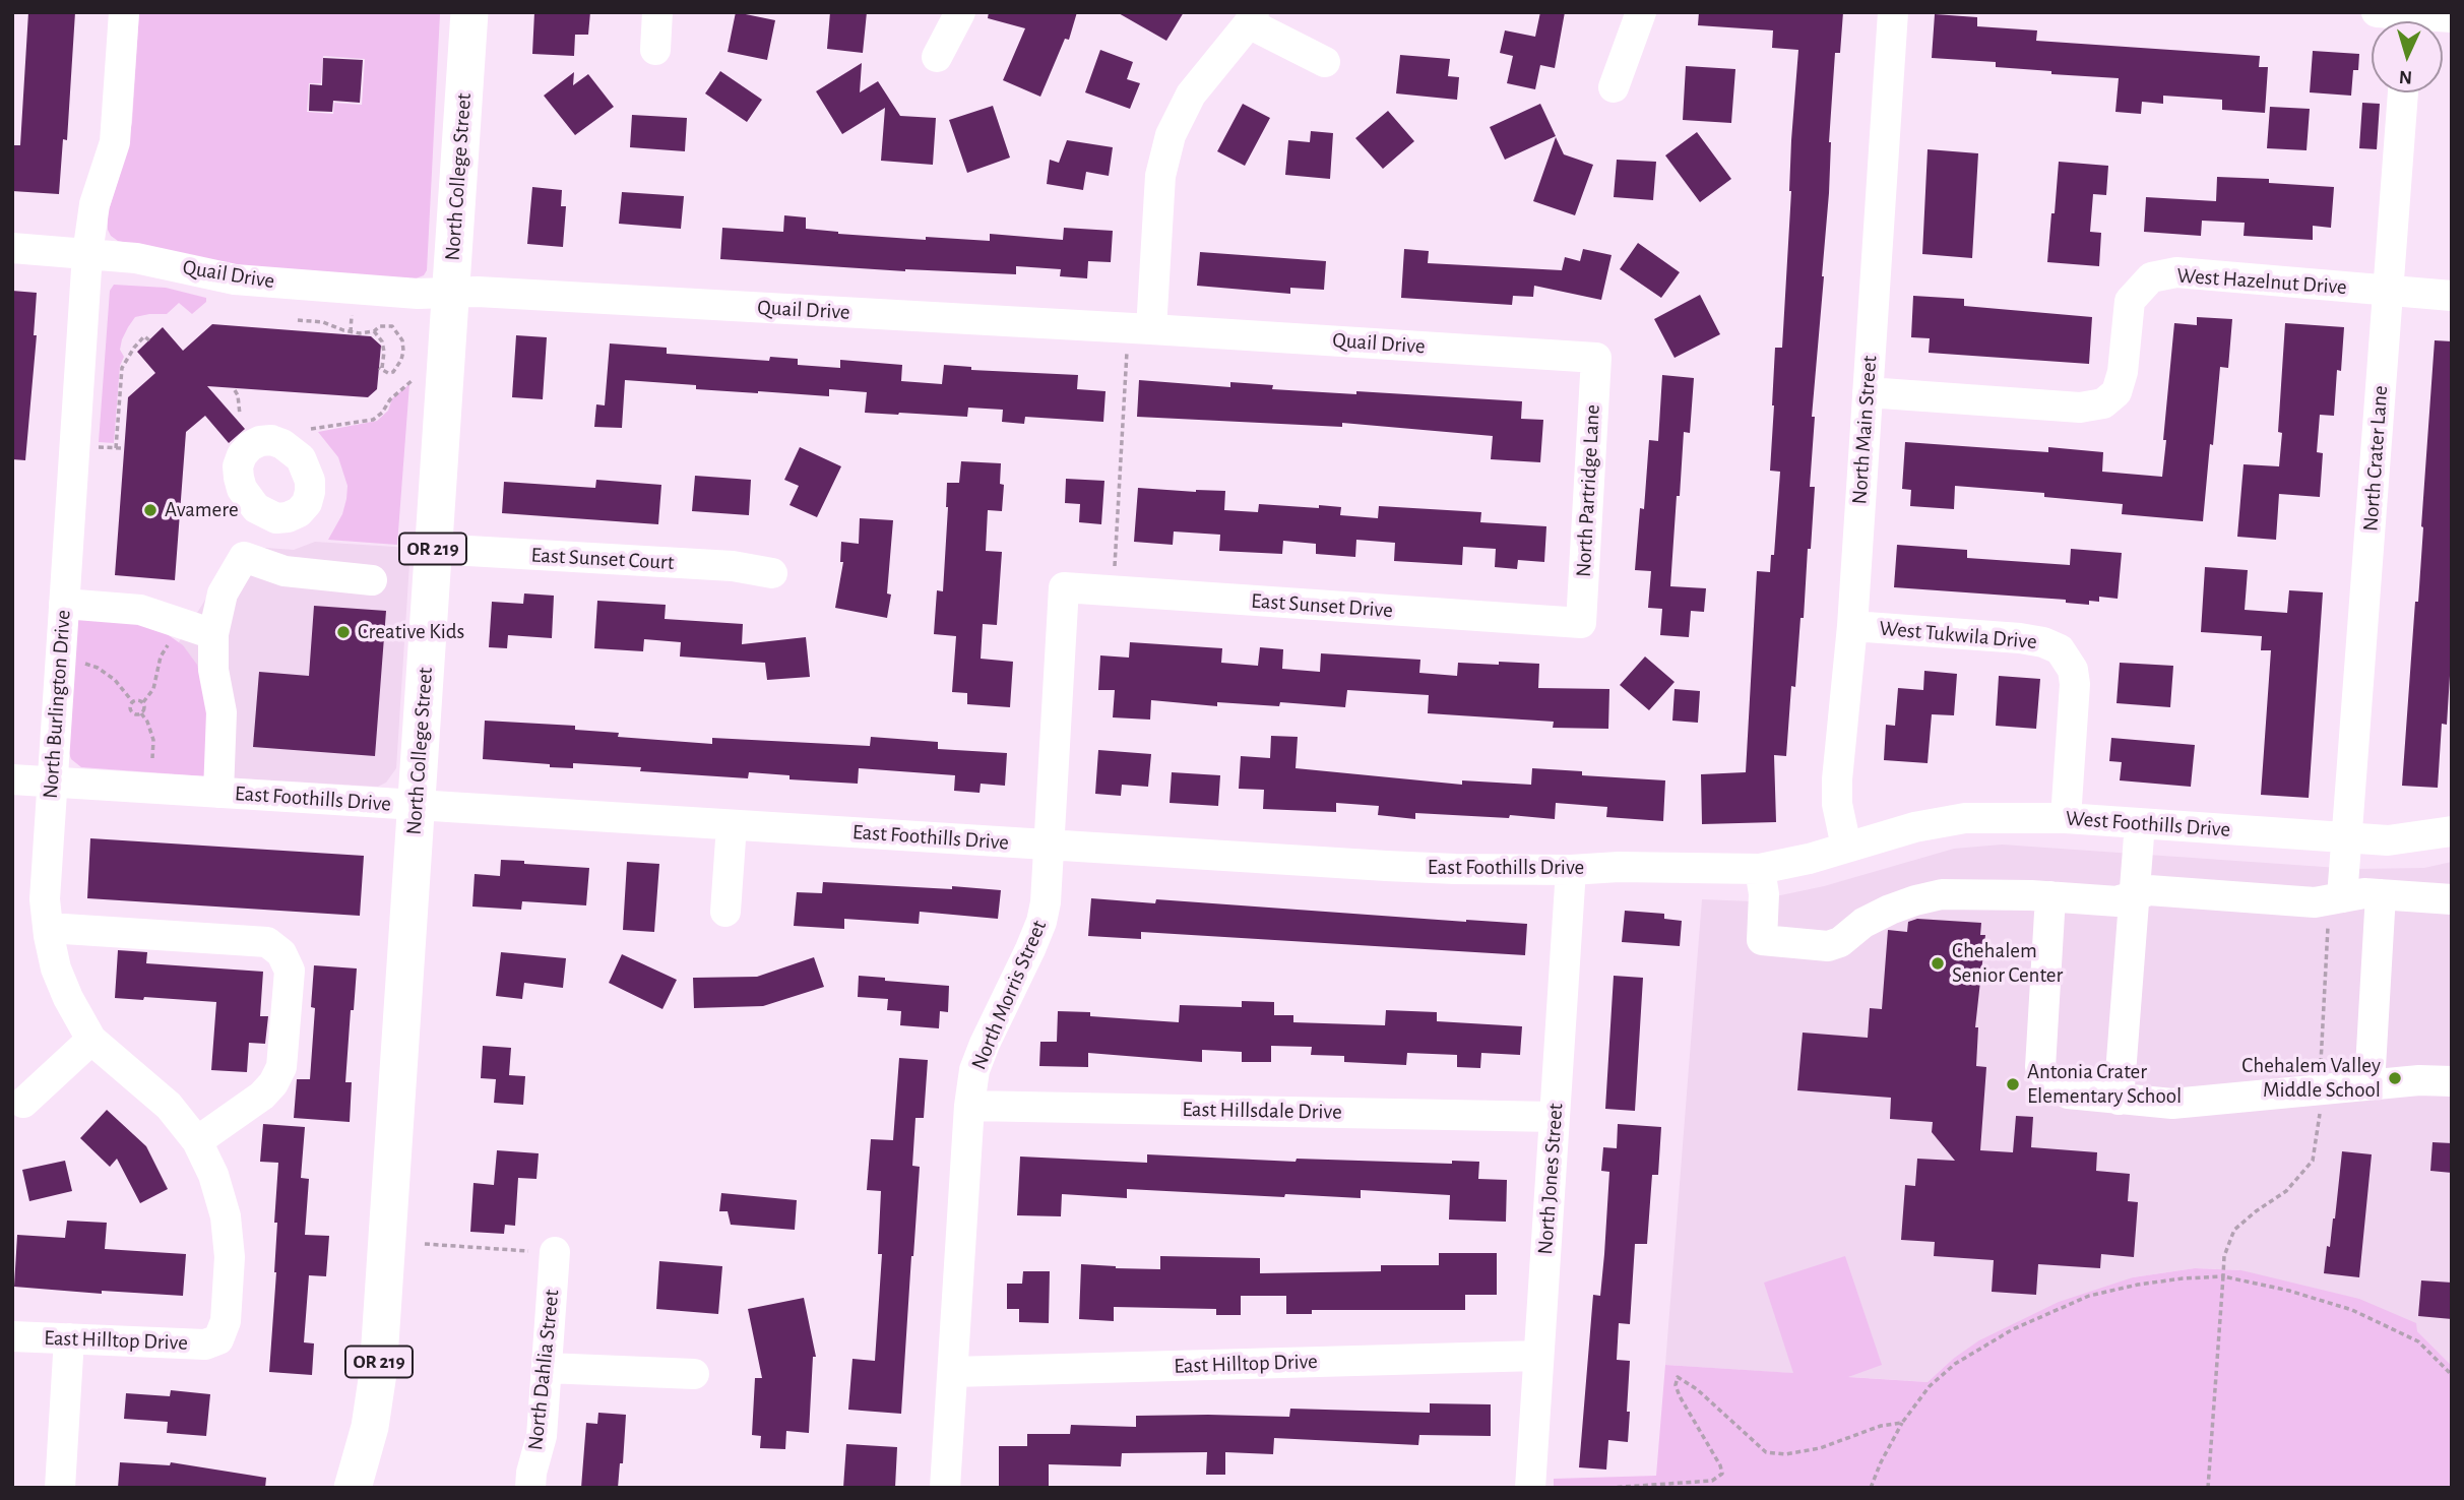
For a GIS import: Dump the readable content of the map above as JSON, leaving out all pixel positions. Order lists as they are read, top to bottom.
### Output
{
  "streets": {
    "main road": ["North College Street", "OR 219"],
    "street": [
      "Quail Drive",
      "West Hazelnut Drive",
      "North Main Street",
      "North Crater Lane",
      "North Partridge Lane",
      "East Sunset Court",
      "East Sunset Drive",
      "West Tukwila Drive",
      "North Burlington Drive",
      "East Foothills Drive",
      "West Foothills Drive",
      "North Morris Street",
      "East Hillsdale Drive",
      "North Jones Street",
      "East Hilltop Drive",
      "North Dahlia Street"
    ]
  },
  "crossings": [
    ["North College Street", "Quail Drive"],
    ["North College Street", "East Sunset Court"],
    ["North College Street", "East Foothills Drive"],
    ["Quail Drive", "North Partridge Lane"],
    ["Quail Drive", "North Burlington Drive"],
    ["West Hazelnut Drive", "North Main Street"],
    ["West Hazelnut Drive", "North Crater Lane"],
    ["North Main Street", "West Tukwila Drive"],
    ["North Main Street", "East Foothills Drive"],
    ["North Main Street", "West Foothills Drive"],
    ["North Crater Lane", "West Foothills Drive"],
    ["North Partridge Lane", "East Sunset Drive"],
    ["East Sunset Drive", "North Morris Street"],
    ["West Tukwila Drive", "West Foothills Drive"],
    ["North Burlington Drive", "East Foothills Drive"],
    ["North Burlington Drive", "East Hilltop Drive"],
    ["East Foothills Drive", "West Foothills Drive"],
    ["East Foothills Drive", "North Morris Street"],
    ["East Foothills Drive", "North Jones Street"],
    ["North Morris Street", "East Hillsdale Drive"],
    ["North Morris Street", "East Hilltop Drive"],
    ["East Hillsdale Drive", "North Jones Street"],
    ["North Jones Street", "East Hilltop Drive"]
  ],
  "places": [
    "Avamere",
    "Creative Kids",
    "Chehalem Senior Center",
    "Chehalem Valley Middle School",
    "Antonia Crater Elementary School"
  ],
  "north": "bottom"
}
